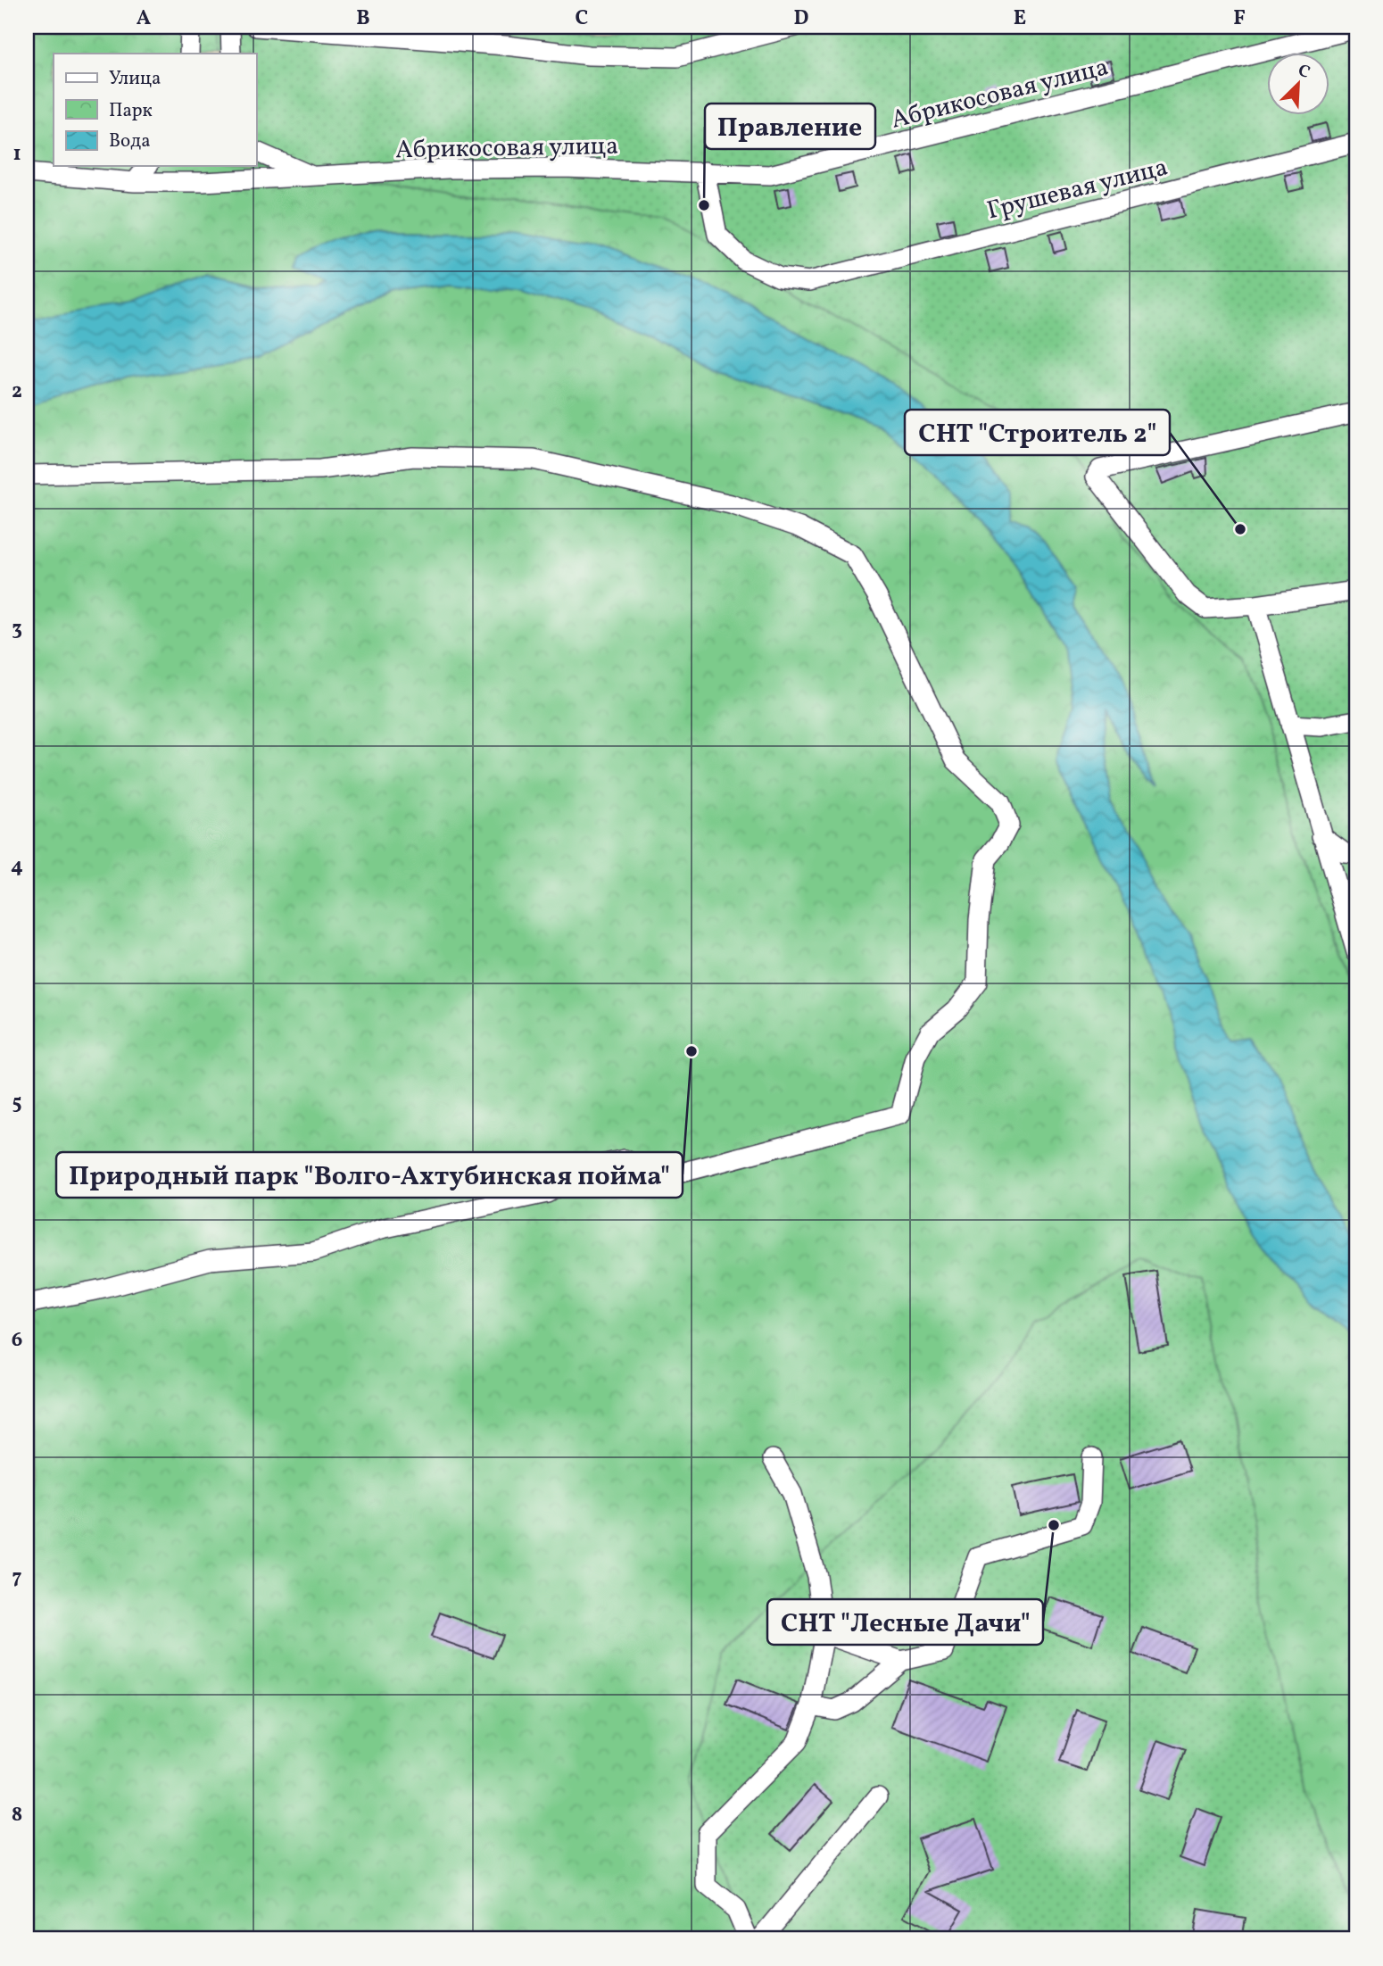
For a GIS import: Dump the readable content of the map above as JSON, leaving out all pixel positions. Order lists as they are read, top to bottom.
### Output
{
  "streets": {
    "street": ["Абрикосовая улица", "Грушевая улица"]
  },
  "crossings": [
    ["Абрикосовая улица", "Грушевая улица"]
  ],
  "places": [
    "Правление",
    "СНТ \"Строитель 2\"",
    "Природный парк \"Волго-Ахтубинская пойма\"",
    "СНТ \"Лесные Дачи\""
  ],
  "legend": ["Улица", "Парк", "Вода"],
  "north": "top right",
  "grid": {
    "columns": [
      "A",
      "B",
      "C",
      "D",
      "E",
      "F"
    ],
    "rows": [
      "1",
      "2",
      "3",
      "4",
      "5",
      "6",
      "7",
      "8"
    ]
  }
}
